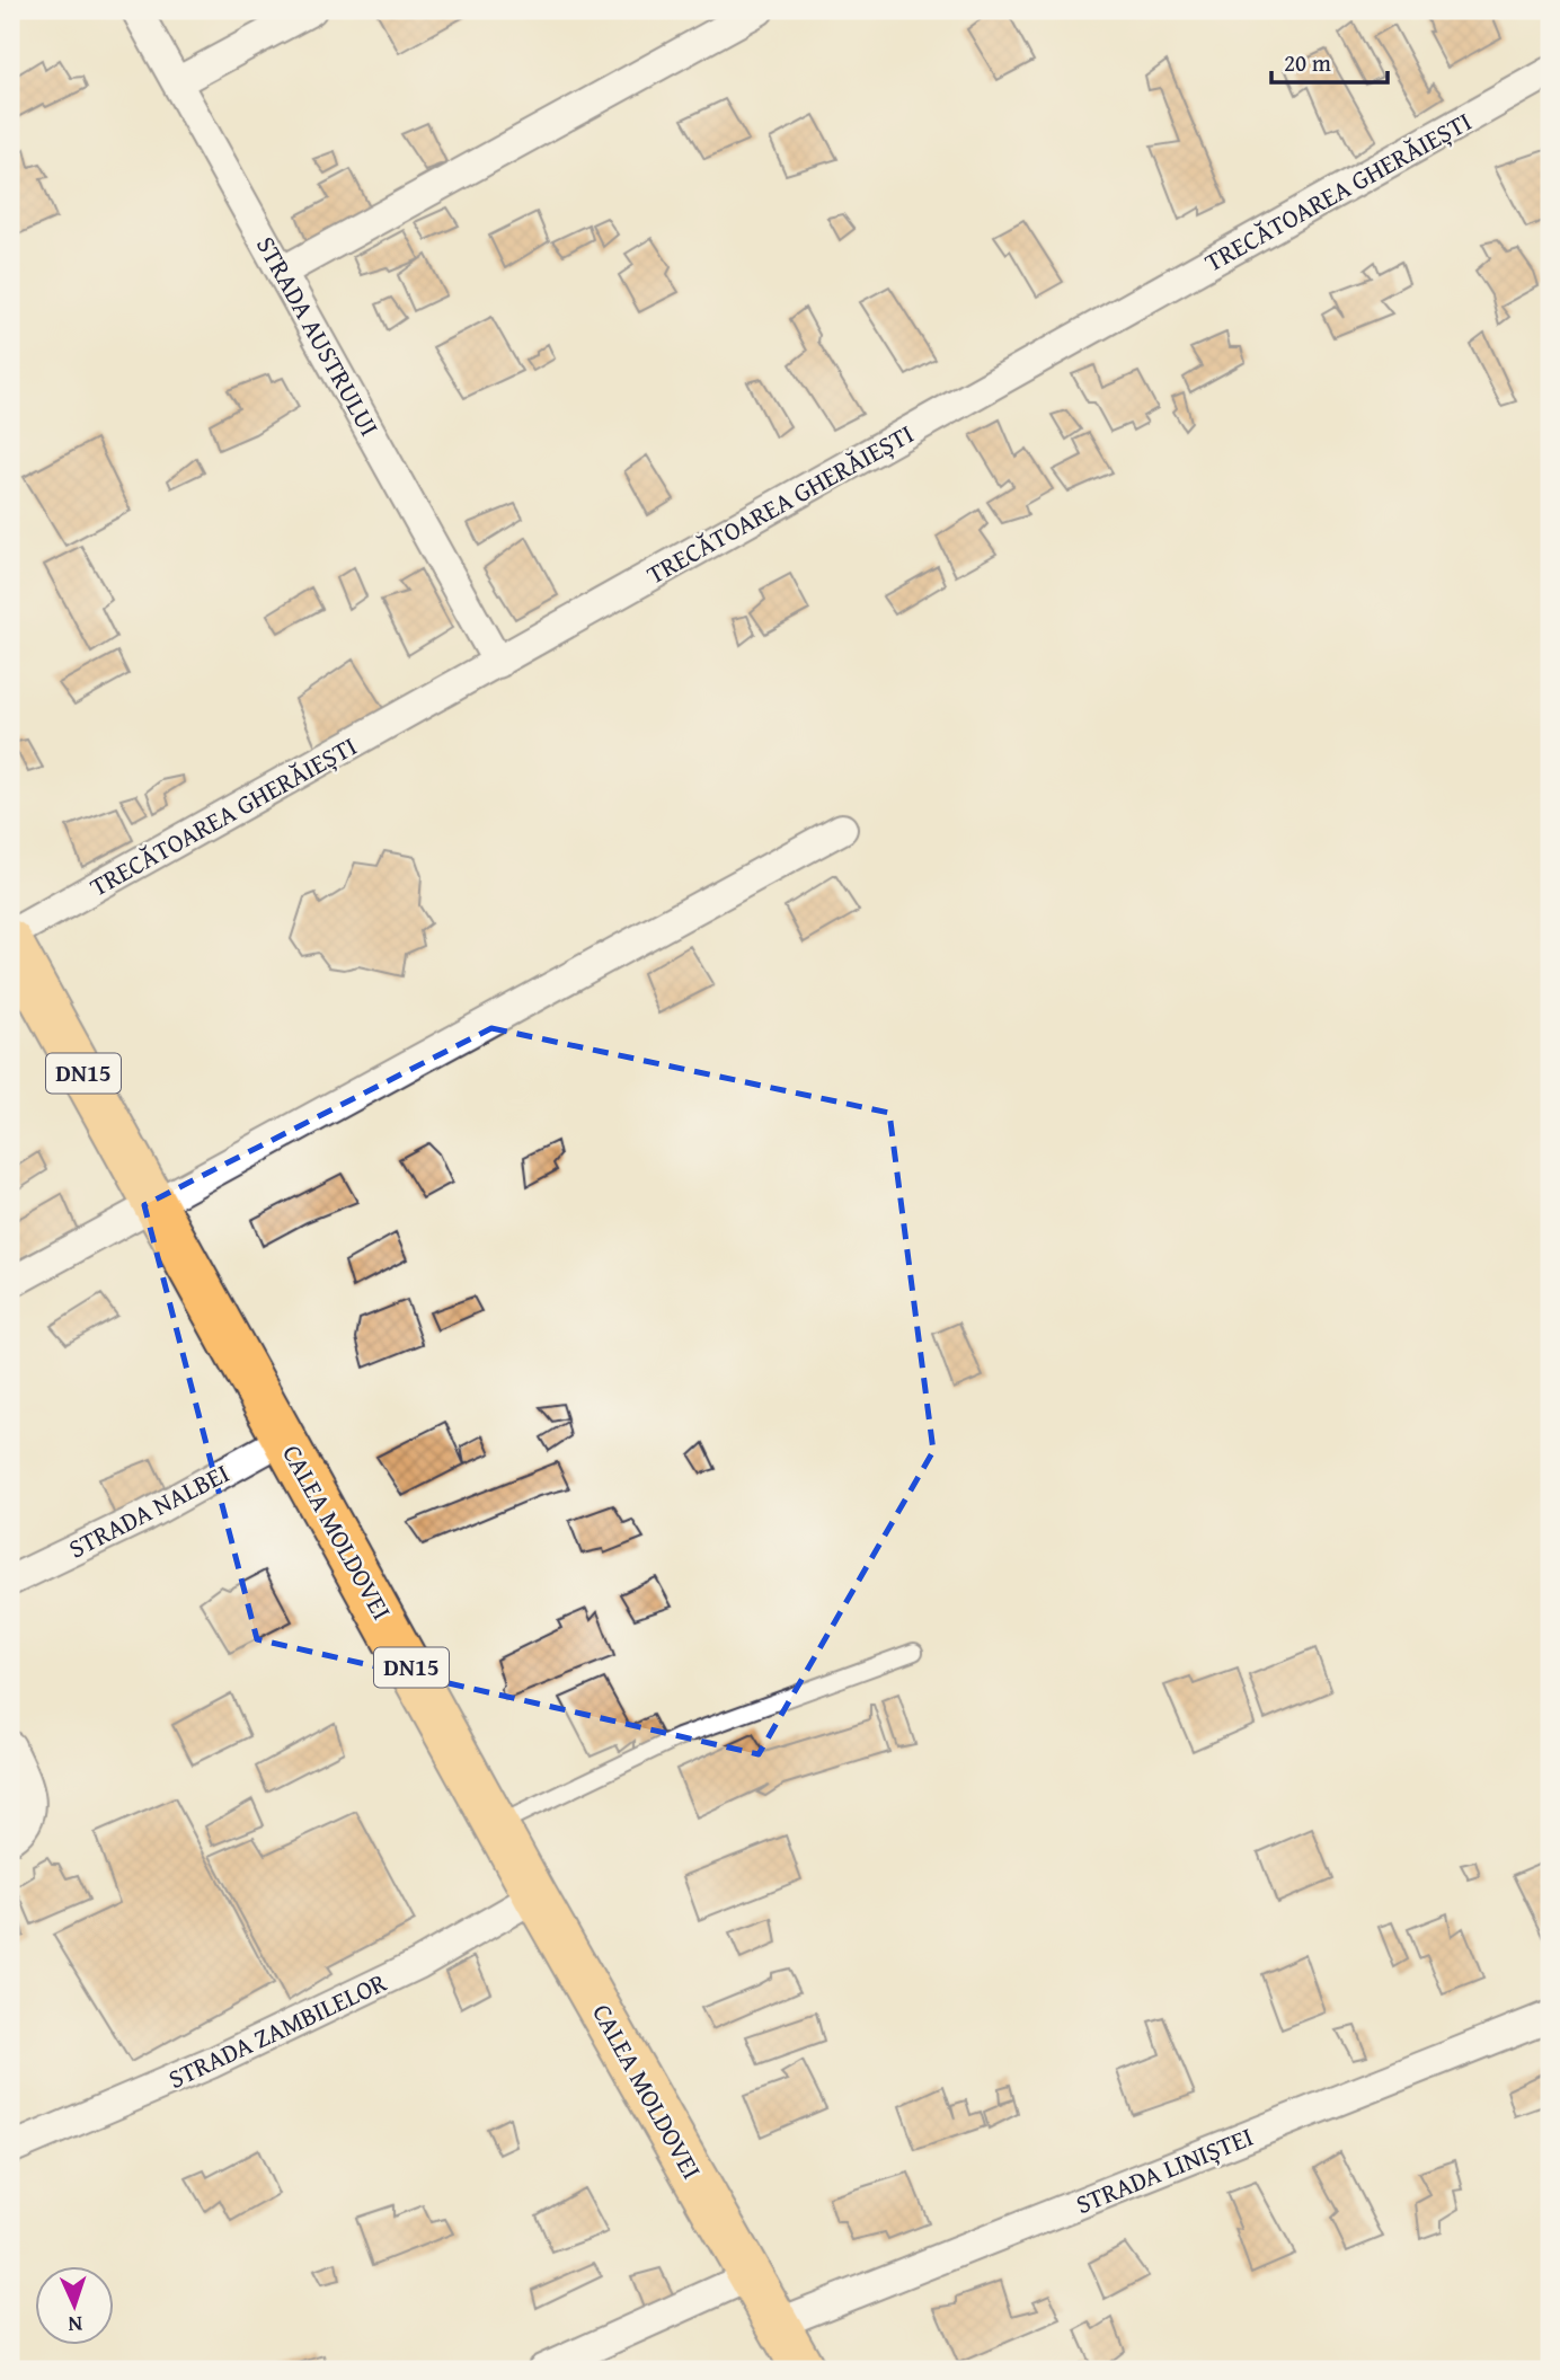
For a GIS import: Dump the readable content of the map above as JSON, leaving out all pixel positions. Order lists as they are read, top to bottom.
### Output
{
  "streets": {
    "main road": ["DN15", "CALEA MOLDOVEI"],
    "street": [
      "TRECĂTOAREA GHERĂIEȘTI",
      "STRADA AUSTRULUI",
      "STRADA NALBEI",
      "STRADA ZAMBILELOR",
      "STRADA LINIȘTEI"
    ]
  },
  "crossings": [
    ["TRECĂTOAREA GHERĂIEȘTI", "STRADA AUSTRULUI"],
    ["STRADA NALBEI", "CALEA MOLDOVEI"],
    ["CALEA MOLDOVEI", "STRADA ZAMBILELOR"],
    ["CALEA MOLDOVEI", "STRADA LINIȘTEI"]
  ],
  "scale_bar": "20 m",
  "north": "bottom"
}
